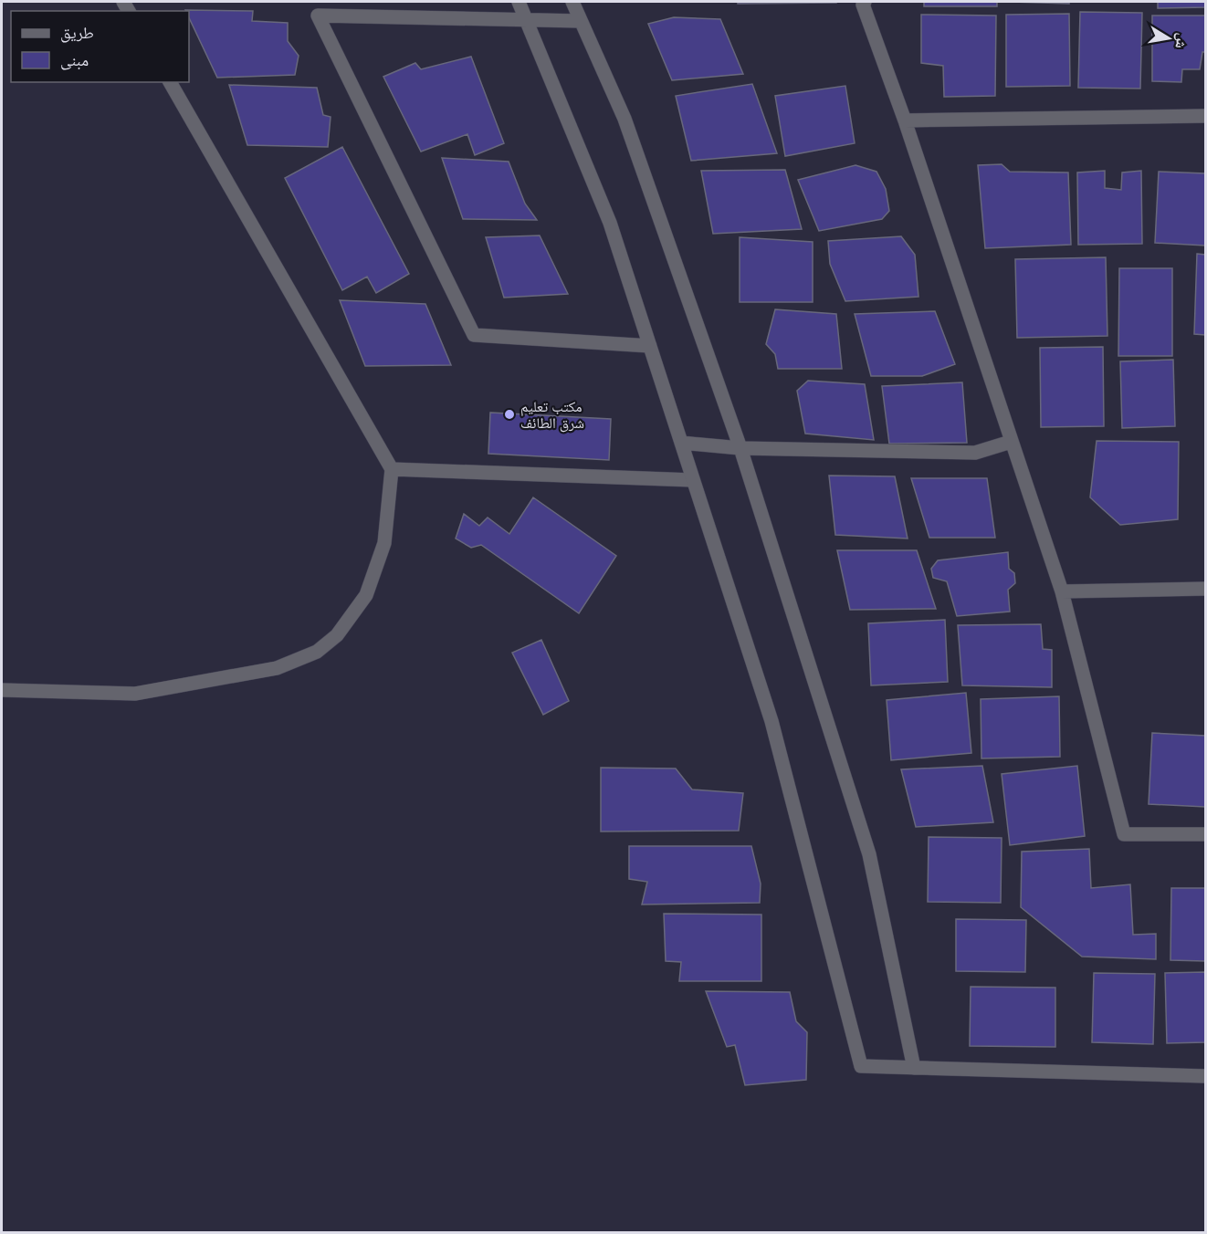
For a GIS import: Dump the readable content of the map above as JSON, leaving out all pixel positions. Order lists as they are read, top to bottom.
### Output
{
  "places": ["مكتب تعليم شرق الطائف"],
  "legend": ["طريق", "مبنى"],
  "north": "right"
}
